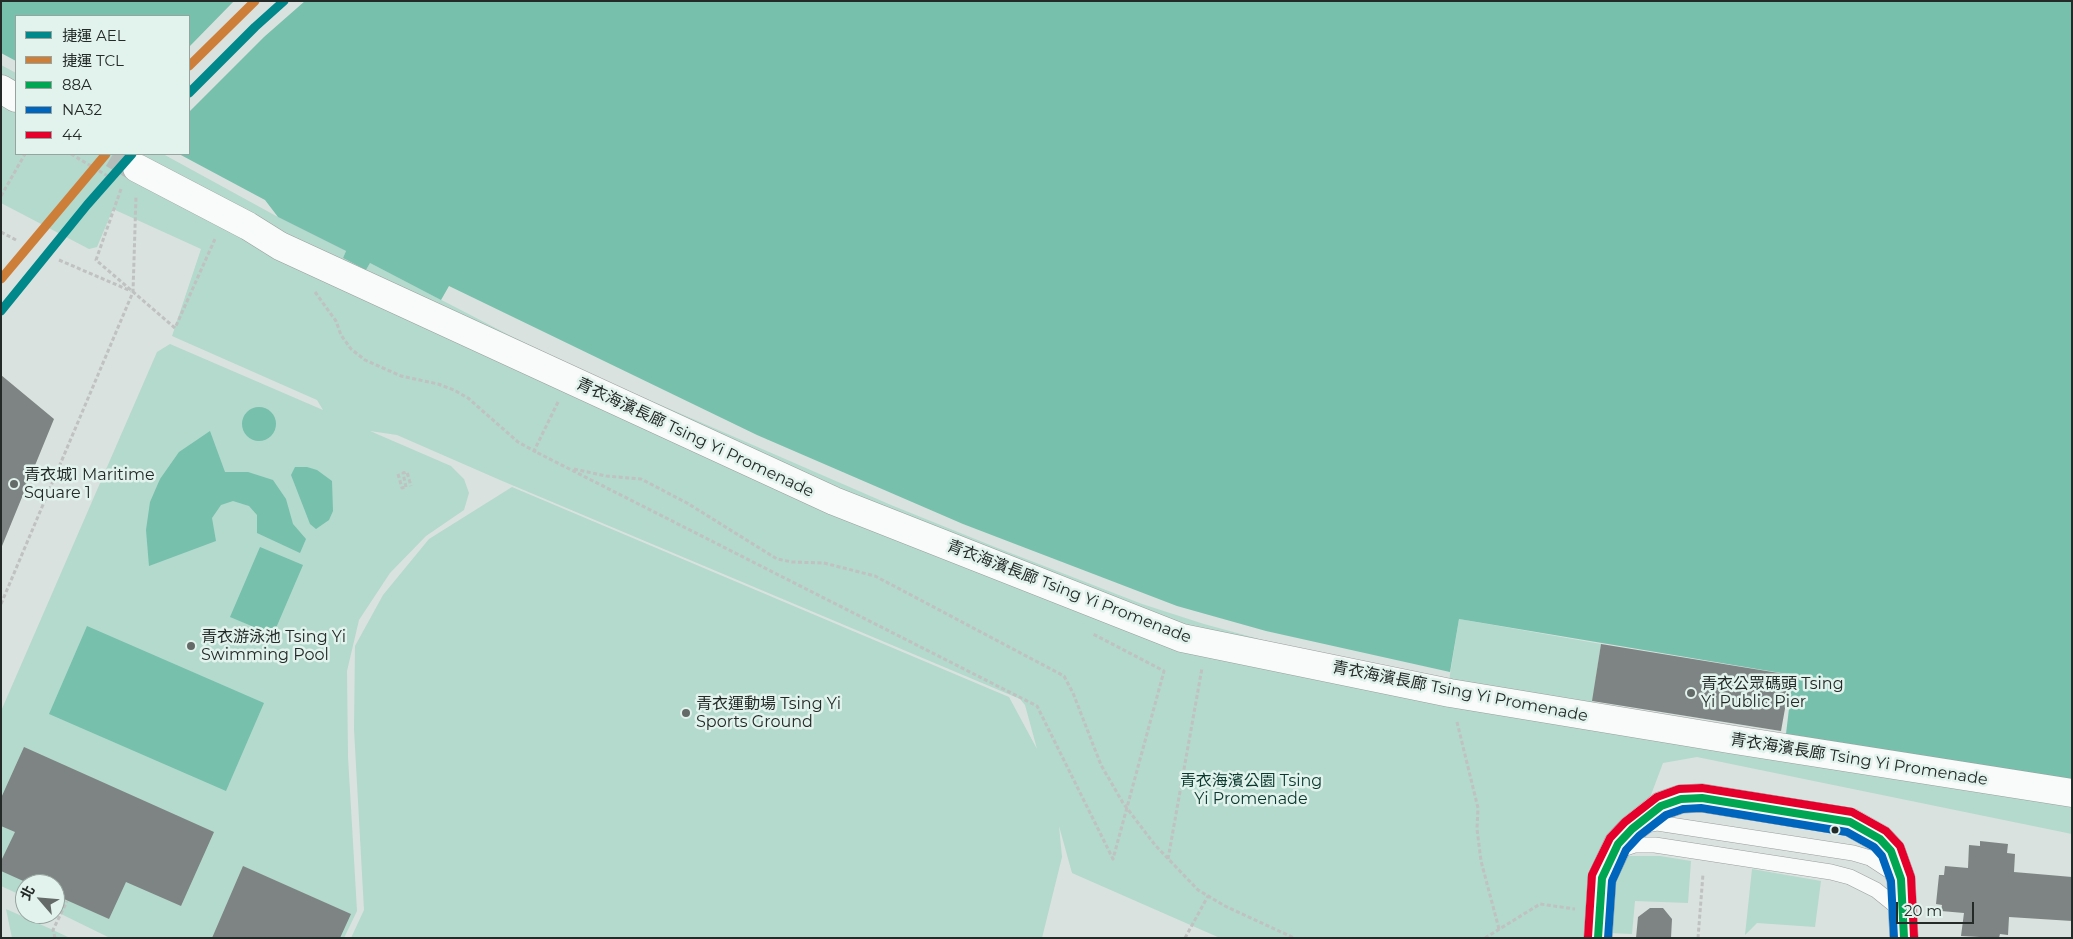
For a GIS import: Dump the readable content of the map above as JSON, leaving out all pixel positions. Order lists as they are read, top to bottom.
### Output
{
  "streets": {
    "street": ["青衣海濱長廊 Tsing Yi Promenade"]
  },
  "parks": ["青衣海濱公園 Tsing Yi Promenade"],
  "places": [
    "青衣城1 Maritime Square 1",
    "青衣游泳池 Tsing Yi Swimming Pool",
    "青衣公眾碼頭 Tsing Yi Public Pier",
    "青衣運動場 Tsing Yi Sports Ground"
  ],
  "lines": [
    "metro line AEL",
    "metro line TCL",
    "transit line 44",
    "transit line 88A",
    "transit line NA32"
  ],
  "legend": [
    "捷運 AEL",
    "捷運 TCL",
    "88A",
    "NA32",
    "44"
  ],
  "scale_bar": "20 m",
  "north": "top left"
}
